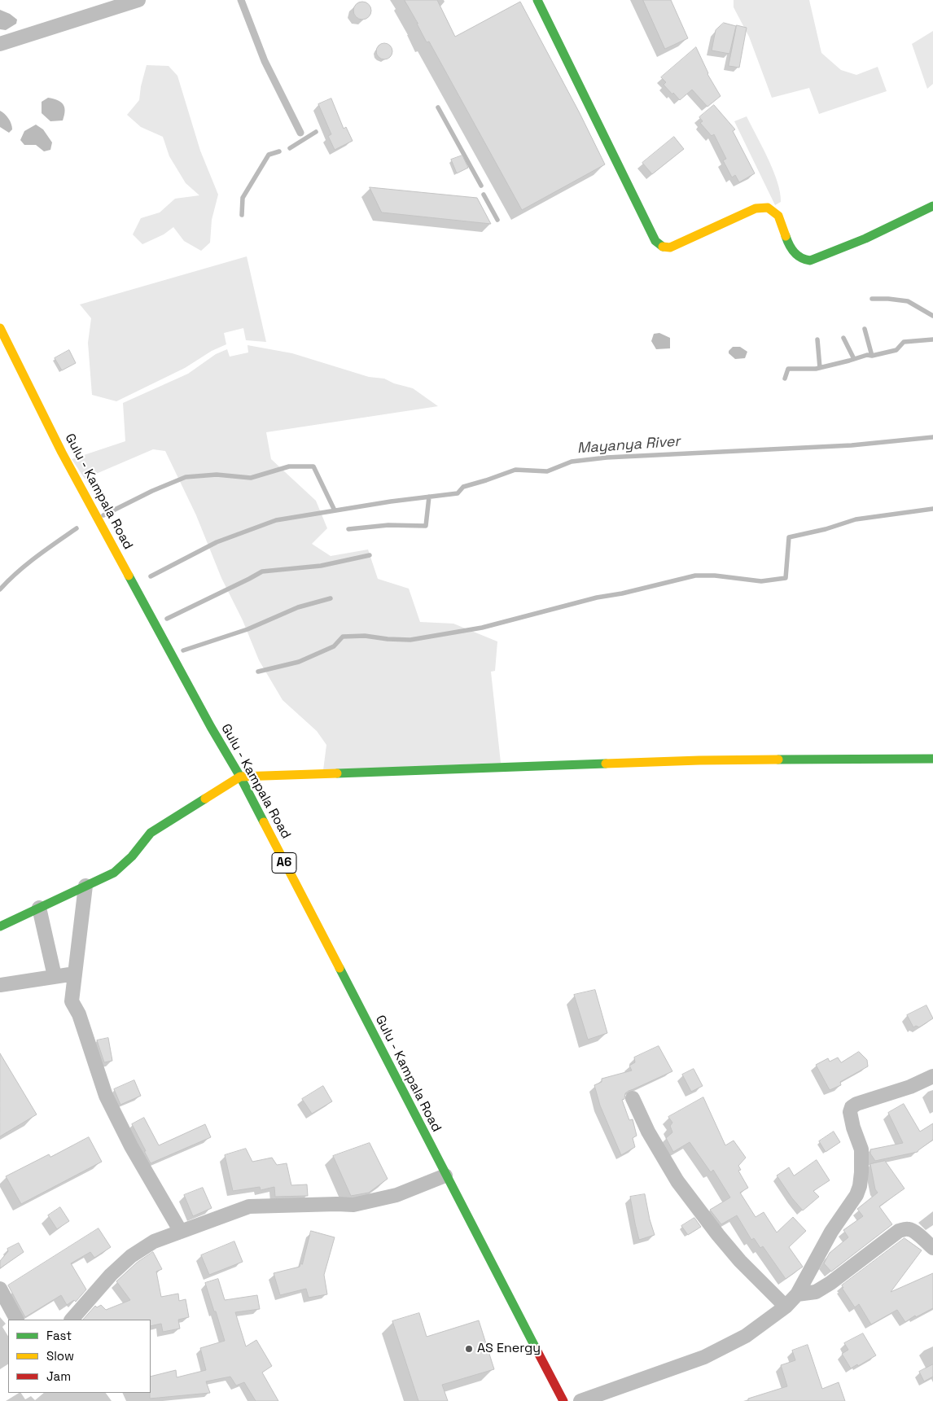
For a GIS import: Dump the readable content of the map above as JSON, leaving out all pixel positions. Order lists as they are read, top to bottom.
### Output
{
  "streets": {
    "street": ["Gulu - Kampala Road", "A6"]
  },
  "water": ["Mayanya River"],
  "places": ["AS Energy"],
  "legend": ["Fast", "Slow", "Jam"]
}
